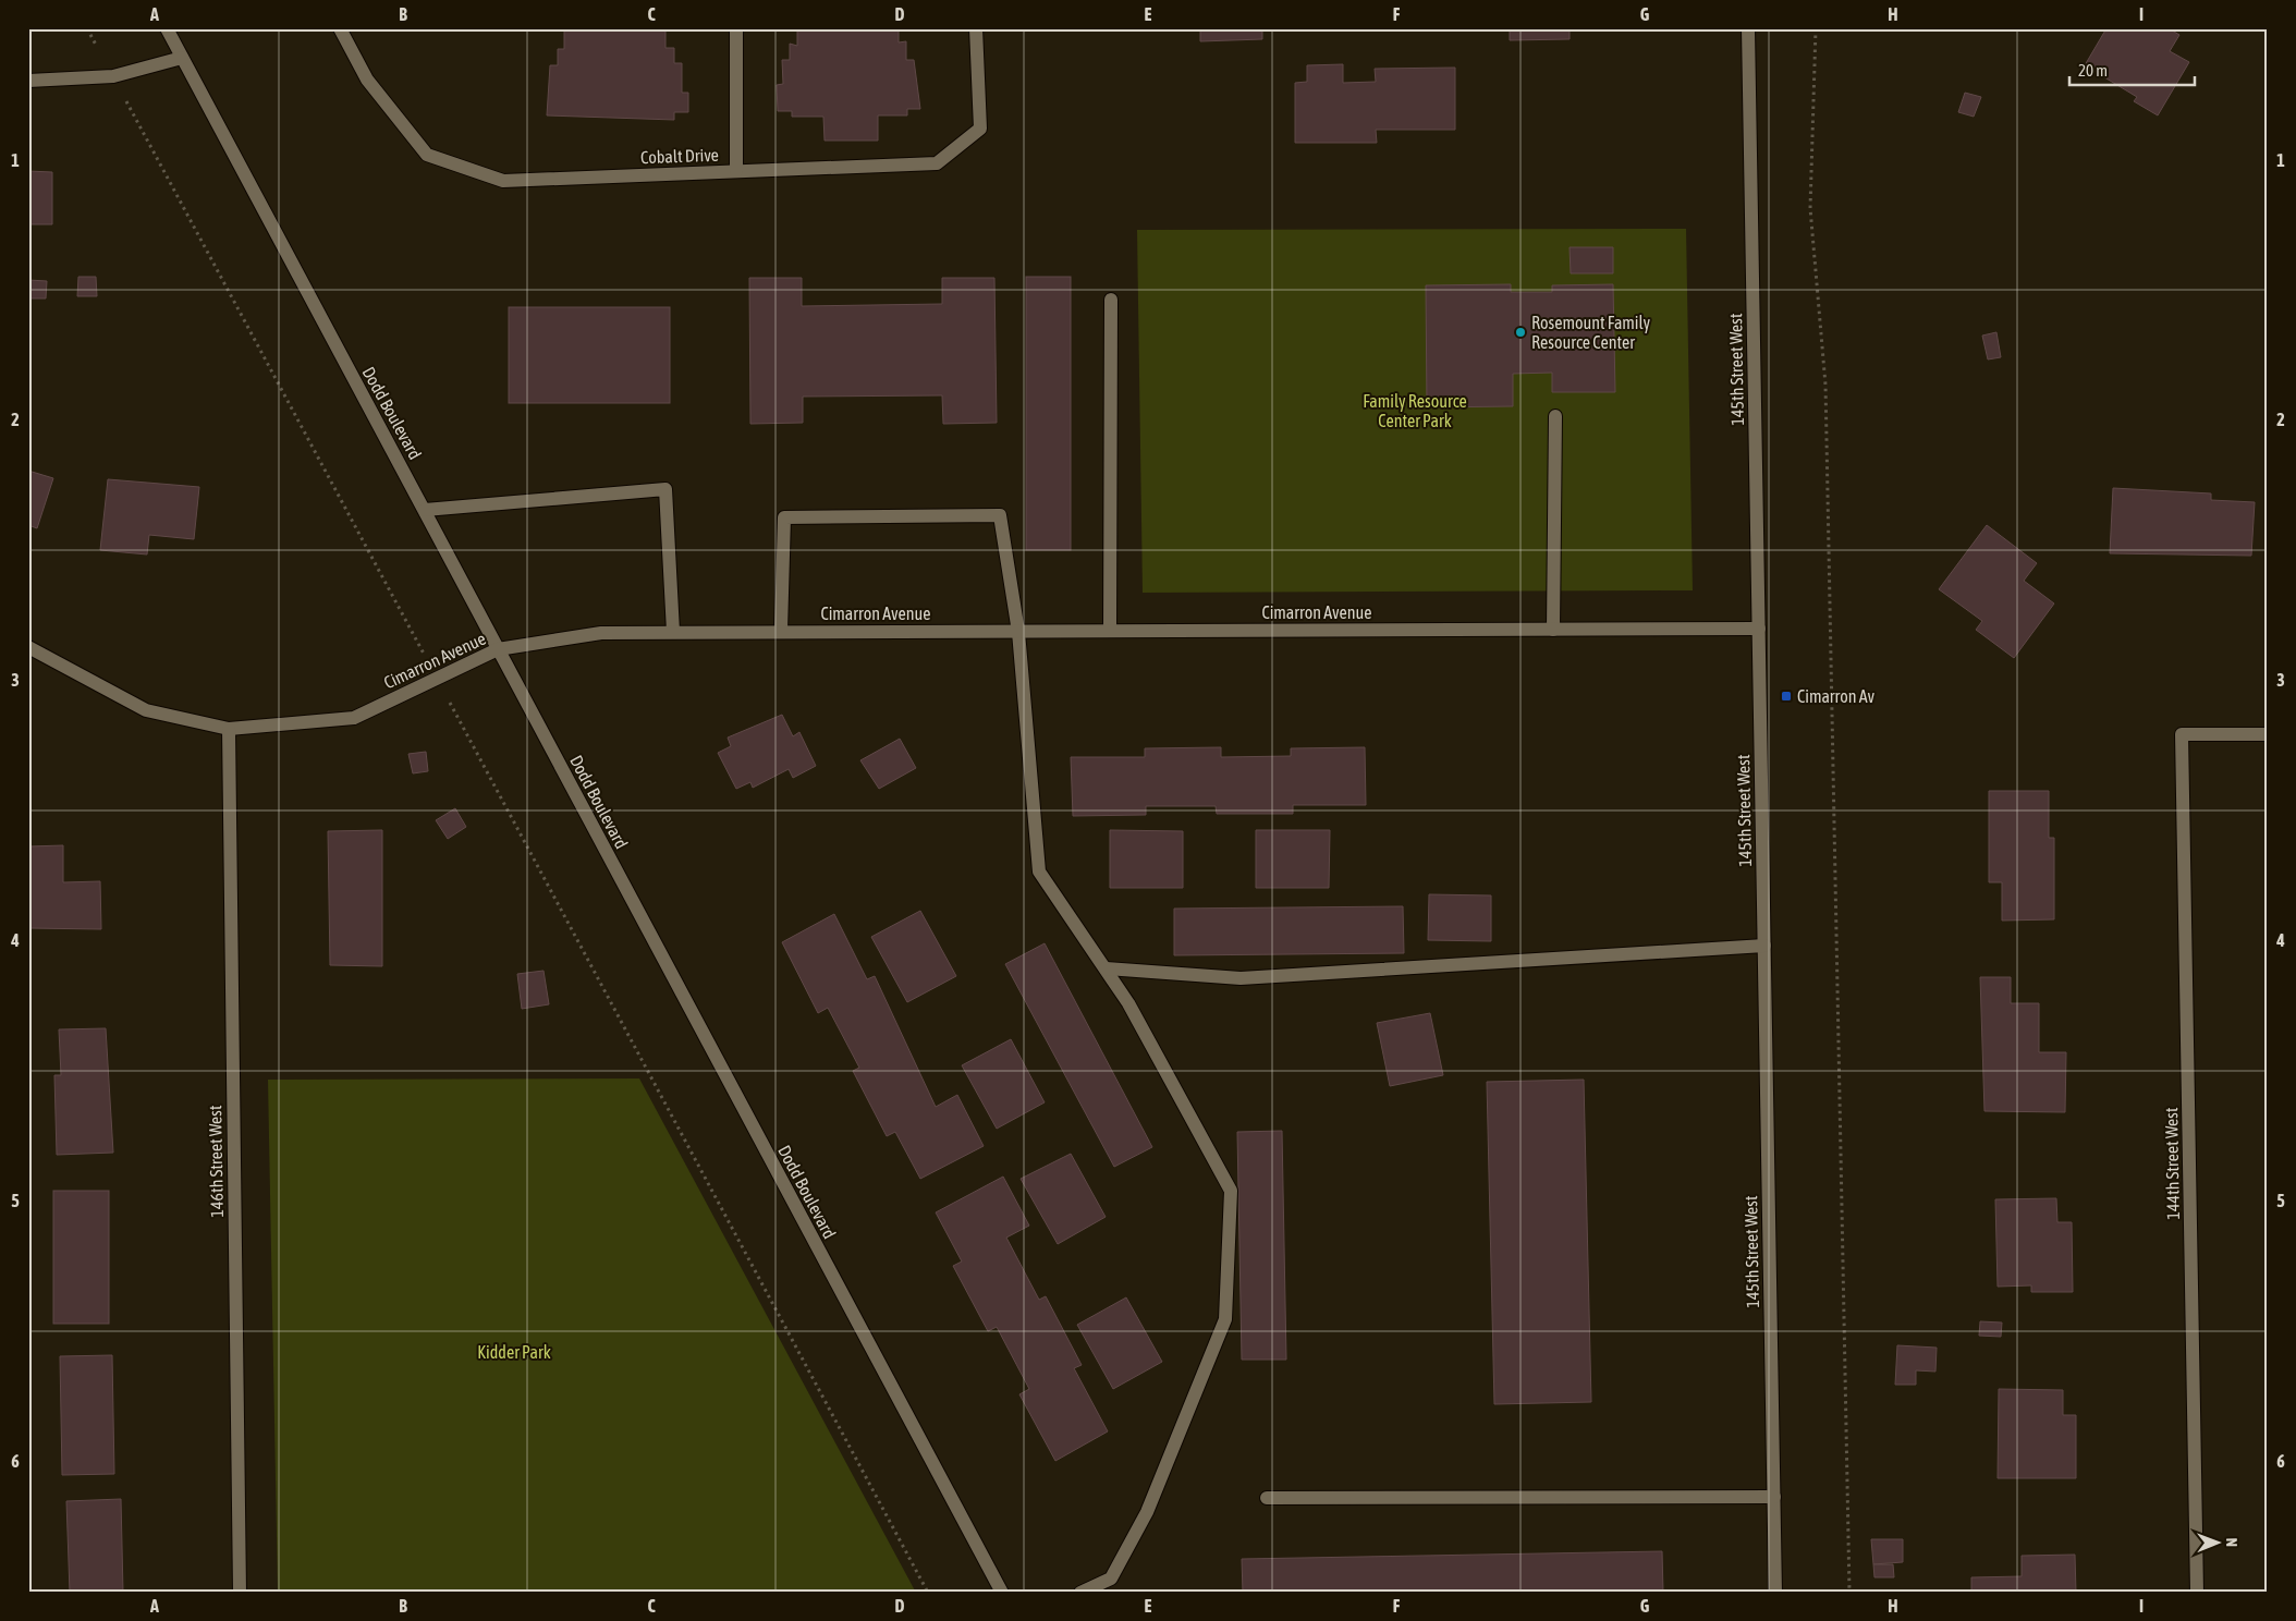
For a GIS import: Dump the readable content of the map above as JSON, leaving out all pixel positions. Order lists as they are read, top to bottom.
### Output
{
  "streets": {
    "street": [
      "Cobalt Drive",
      "145th Street West",
      "Dodd Boulevard",
      "Cimarron Avenue",
      "146th Street West",
      "144th Street West"
    ]
  },
  "crossings": [
    ["145th Street West", "Cimarron Avenue"],
    ["Dodd Boulevard", "Cimarron Avenue"],
    ["Cimarron Avenue", "146th Street West"]
  ],
  "parks": ["Family Resource Center Park", "Kidder Park"],
  "places": {
    "other": ["Rosemount Family Resource Center"],
    "transit": ["Cimarron Av"]
  },
  "scale_bar": "20 m",
  "north": "right",
  "grid": {
    "columns": [
      "A",
      "B",
      "C",
      "D",
      "E",
      "F",
      "G",
      "H",
      "I"
    ],
    "rows": [
      "1",
      "2",
      "3",
      "4",
      "5",
      "6"
    ]
  }
}
